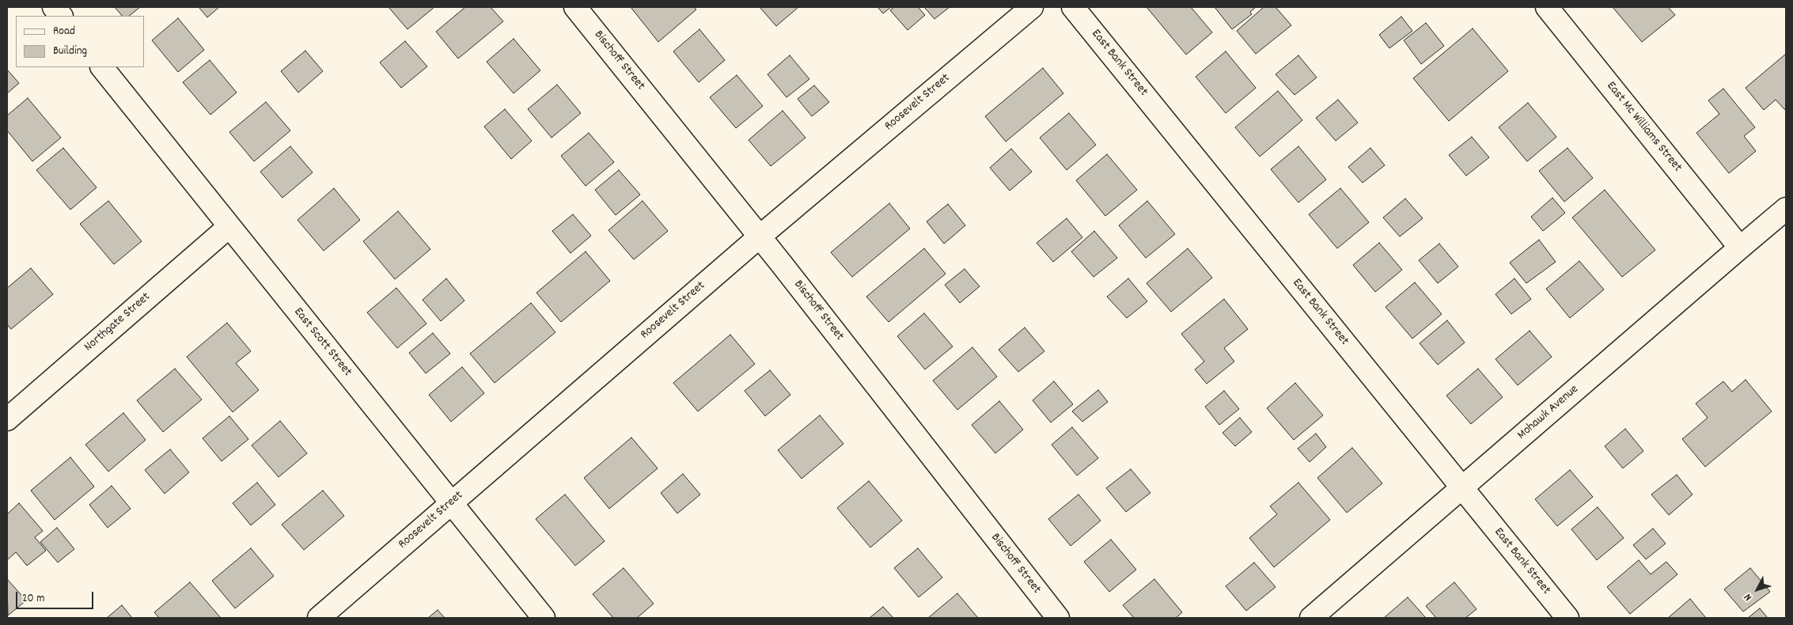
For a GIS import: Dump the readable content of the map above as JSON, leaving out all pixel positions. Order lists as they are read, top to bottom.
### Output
{
  "streets": {
    "street": [
      "Bischoff Street",
      "East Bank Street",
      "Roosevelt Street",
      "East Mc Williams Street",
      "Northgate Street",
      "East Scott Street",
      "Mohawk Avenue"
    ]
  },
  "crossings": [
    ["Bischoff Street", "Roosevelt Street"],
    ["East Bank Street", "Mohawk Avenue"],
    ["Roosevelt Street", "East Scott Street"],
    ["East Mc Williams Street", "Mohawk Avenue"],
    ["Northgate Street", "East Scott Street"]
  ],
  "legend": ["Road", "Building"],
  "scale_bar": "20 m",
  "north": "bottom left"
}
